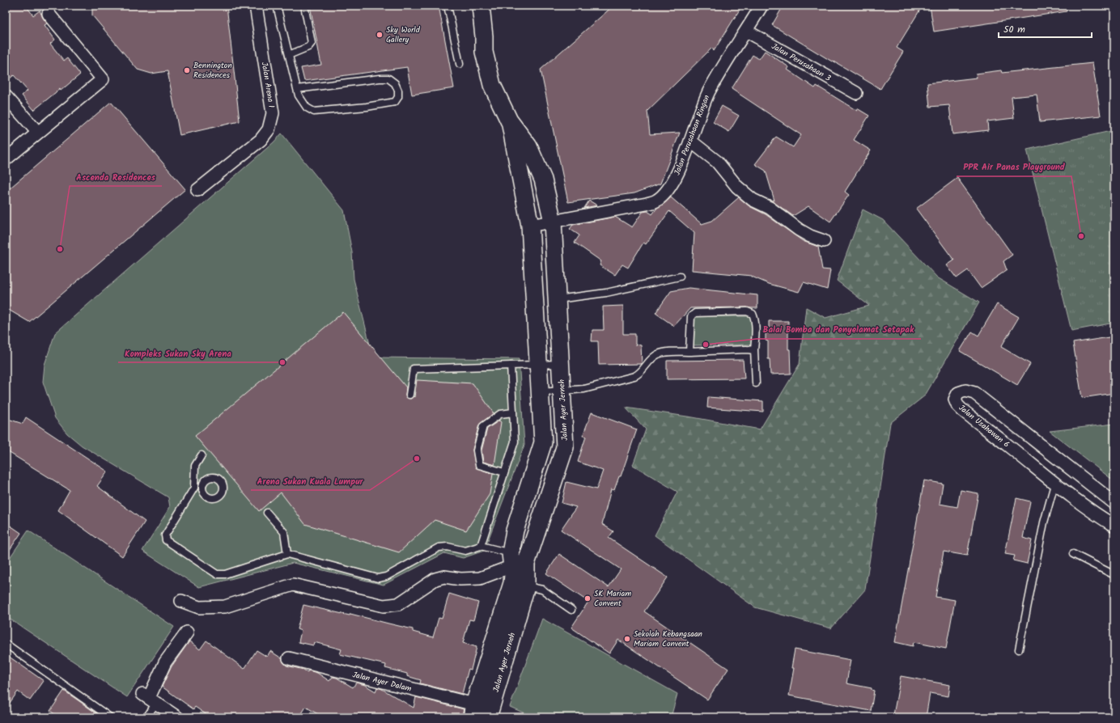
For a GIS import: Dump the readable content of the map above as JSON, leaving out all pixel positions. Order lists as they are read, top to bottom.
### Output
{
  "streets": {
    "main road": ["Jalan Ayer Jerneh"],
    "street": [
      "Jalan Perusahaan 3",
      "Jalan Arena 1",
      "Jalan Perusahaan Ringan",
      "Jalan Usahawan 6",
      "Jalan Ayer Dalam"
    ]
  },
  "crossings": [
    ["Jalan Perusahaan 3", "Jalan Perusahaan Ringan"],
    ["Jalan Perusahaan Ringan", "Jalan Ayer Jerneh"],
    ["Jalan Ayer Jerneh", "Jalan Ayer Dalam"]
  ],
  "places": [
    "Sky World Gallery",
    "Bennington Residences",
    "PPR Air Panas Playground",
    "Ascenda Residences",
    "Balai Bomba dan Penyelamat Setapak",
    "Kompleks Sukan Sky Arena",
    "Arena Sukan Kuala Lumpur",
    "SK Mariam Convent",
    "Sekolah Kebangsaan Mariam Convent"
  ],
  "scale_bar": "50 m"
}
